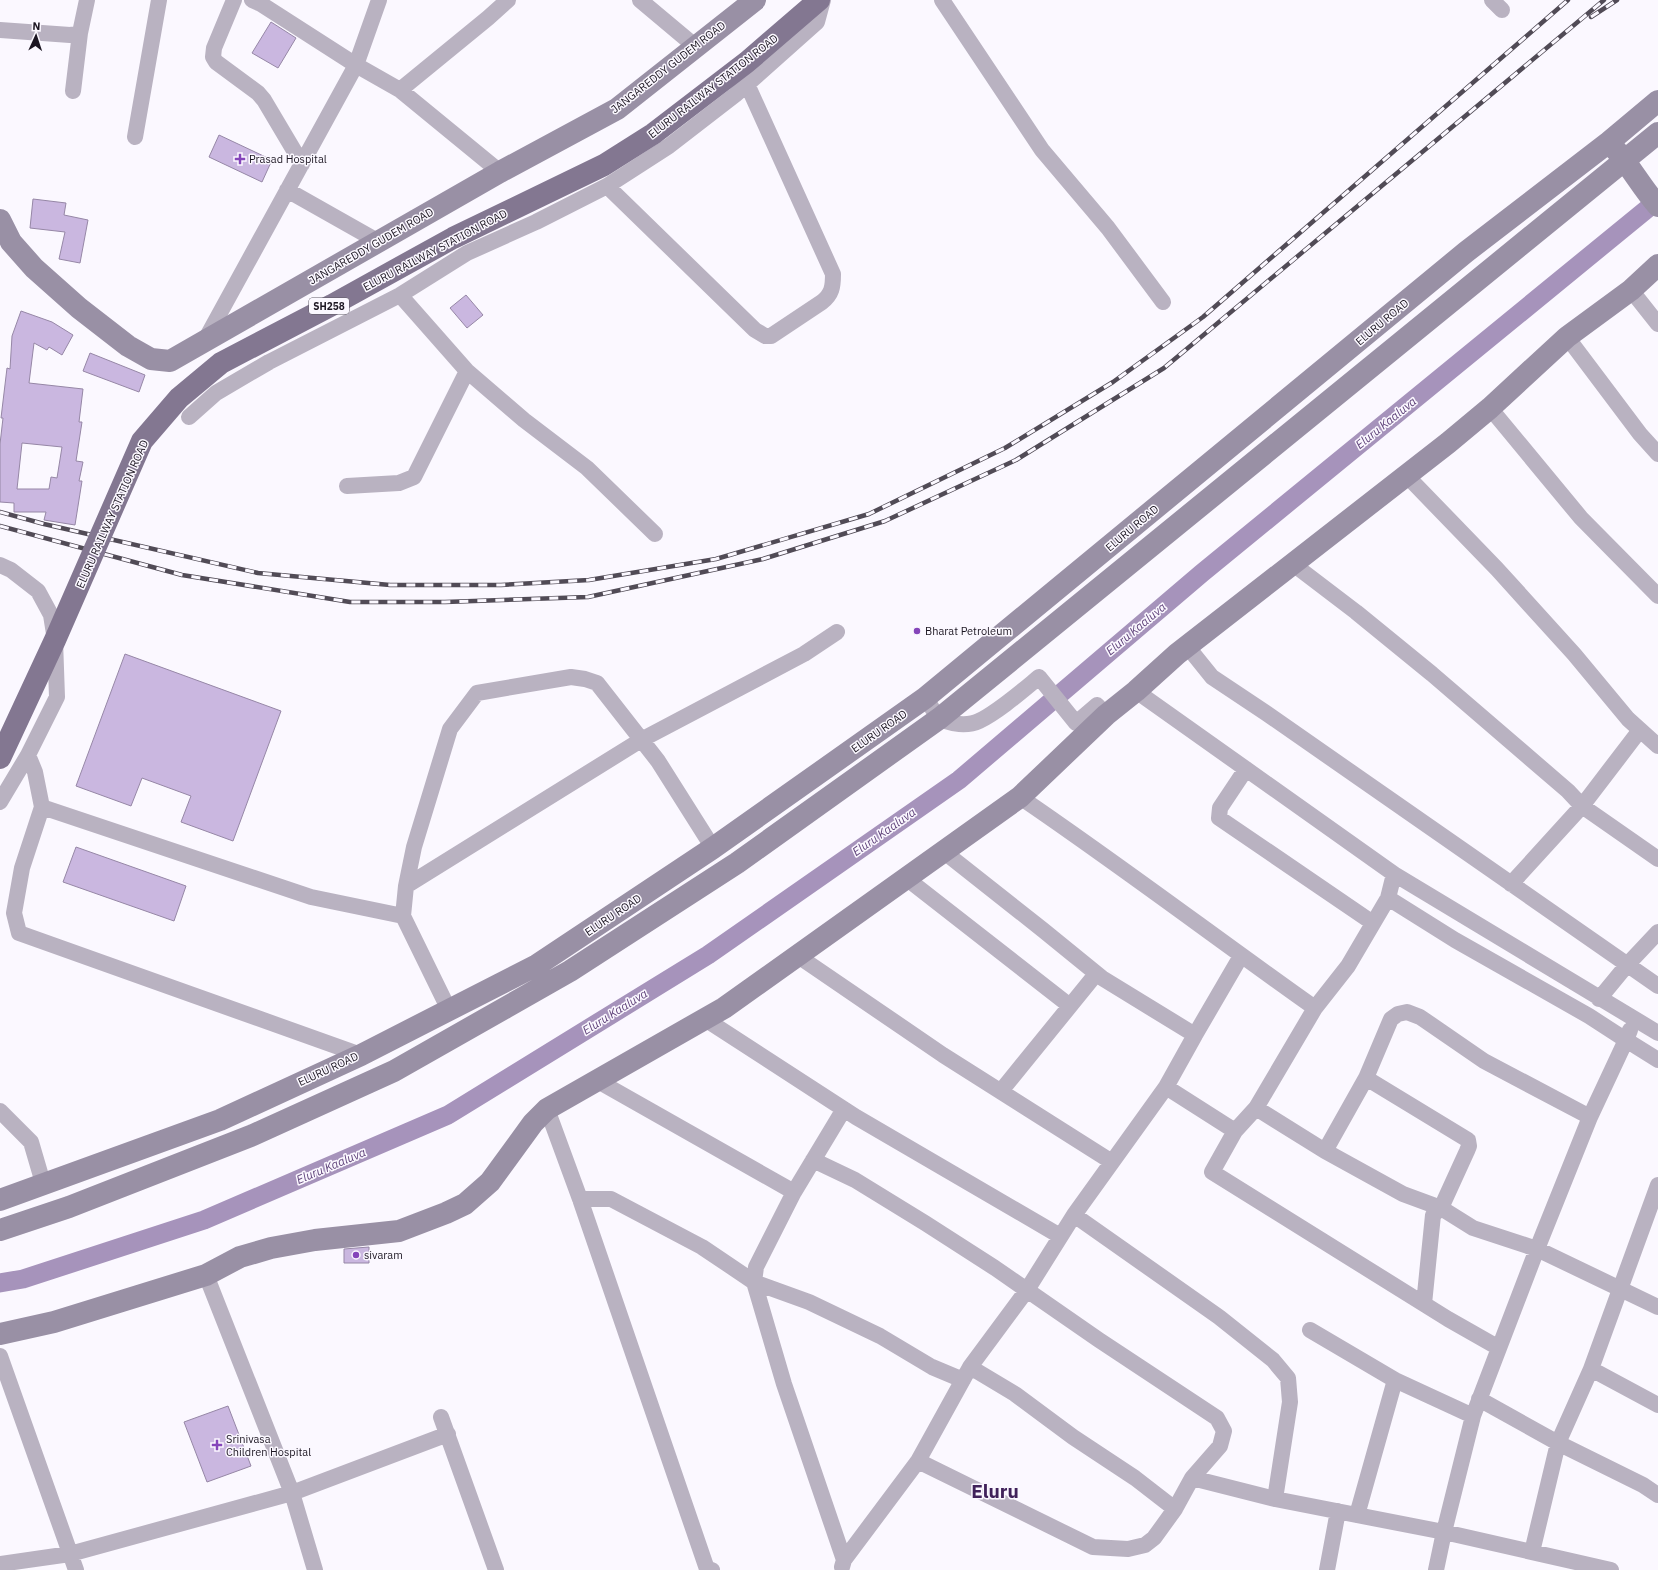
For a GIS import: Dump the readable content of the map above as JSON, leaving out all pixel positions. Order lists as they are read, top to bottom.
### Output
{
  "streets": {
    "main road": [
      "JANGAREDDY GUDEM ROAD",
      "ELURU RAILWAY STATION ROAD",
      "SH258",
      "ELURU ROAD"
    ]
  },
  "districts": ["Eluru"],
  "water": ["Eluru Kaaluva"],
  "places": {
    "health": ["Prasad Hospital", "Srinivasa Children Hospital"],
    "other": ["Bharat Petroleum", "sivaram"]
  },
  "north": "top"
}
